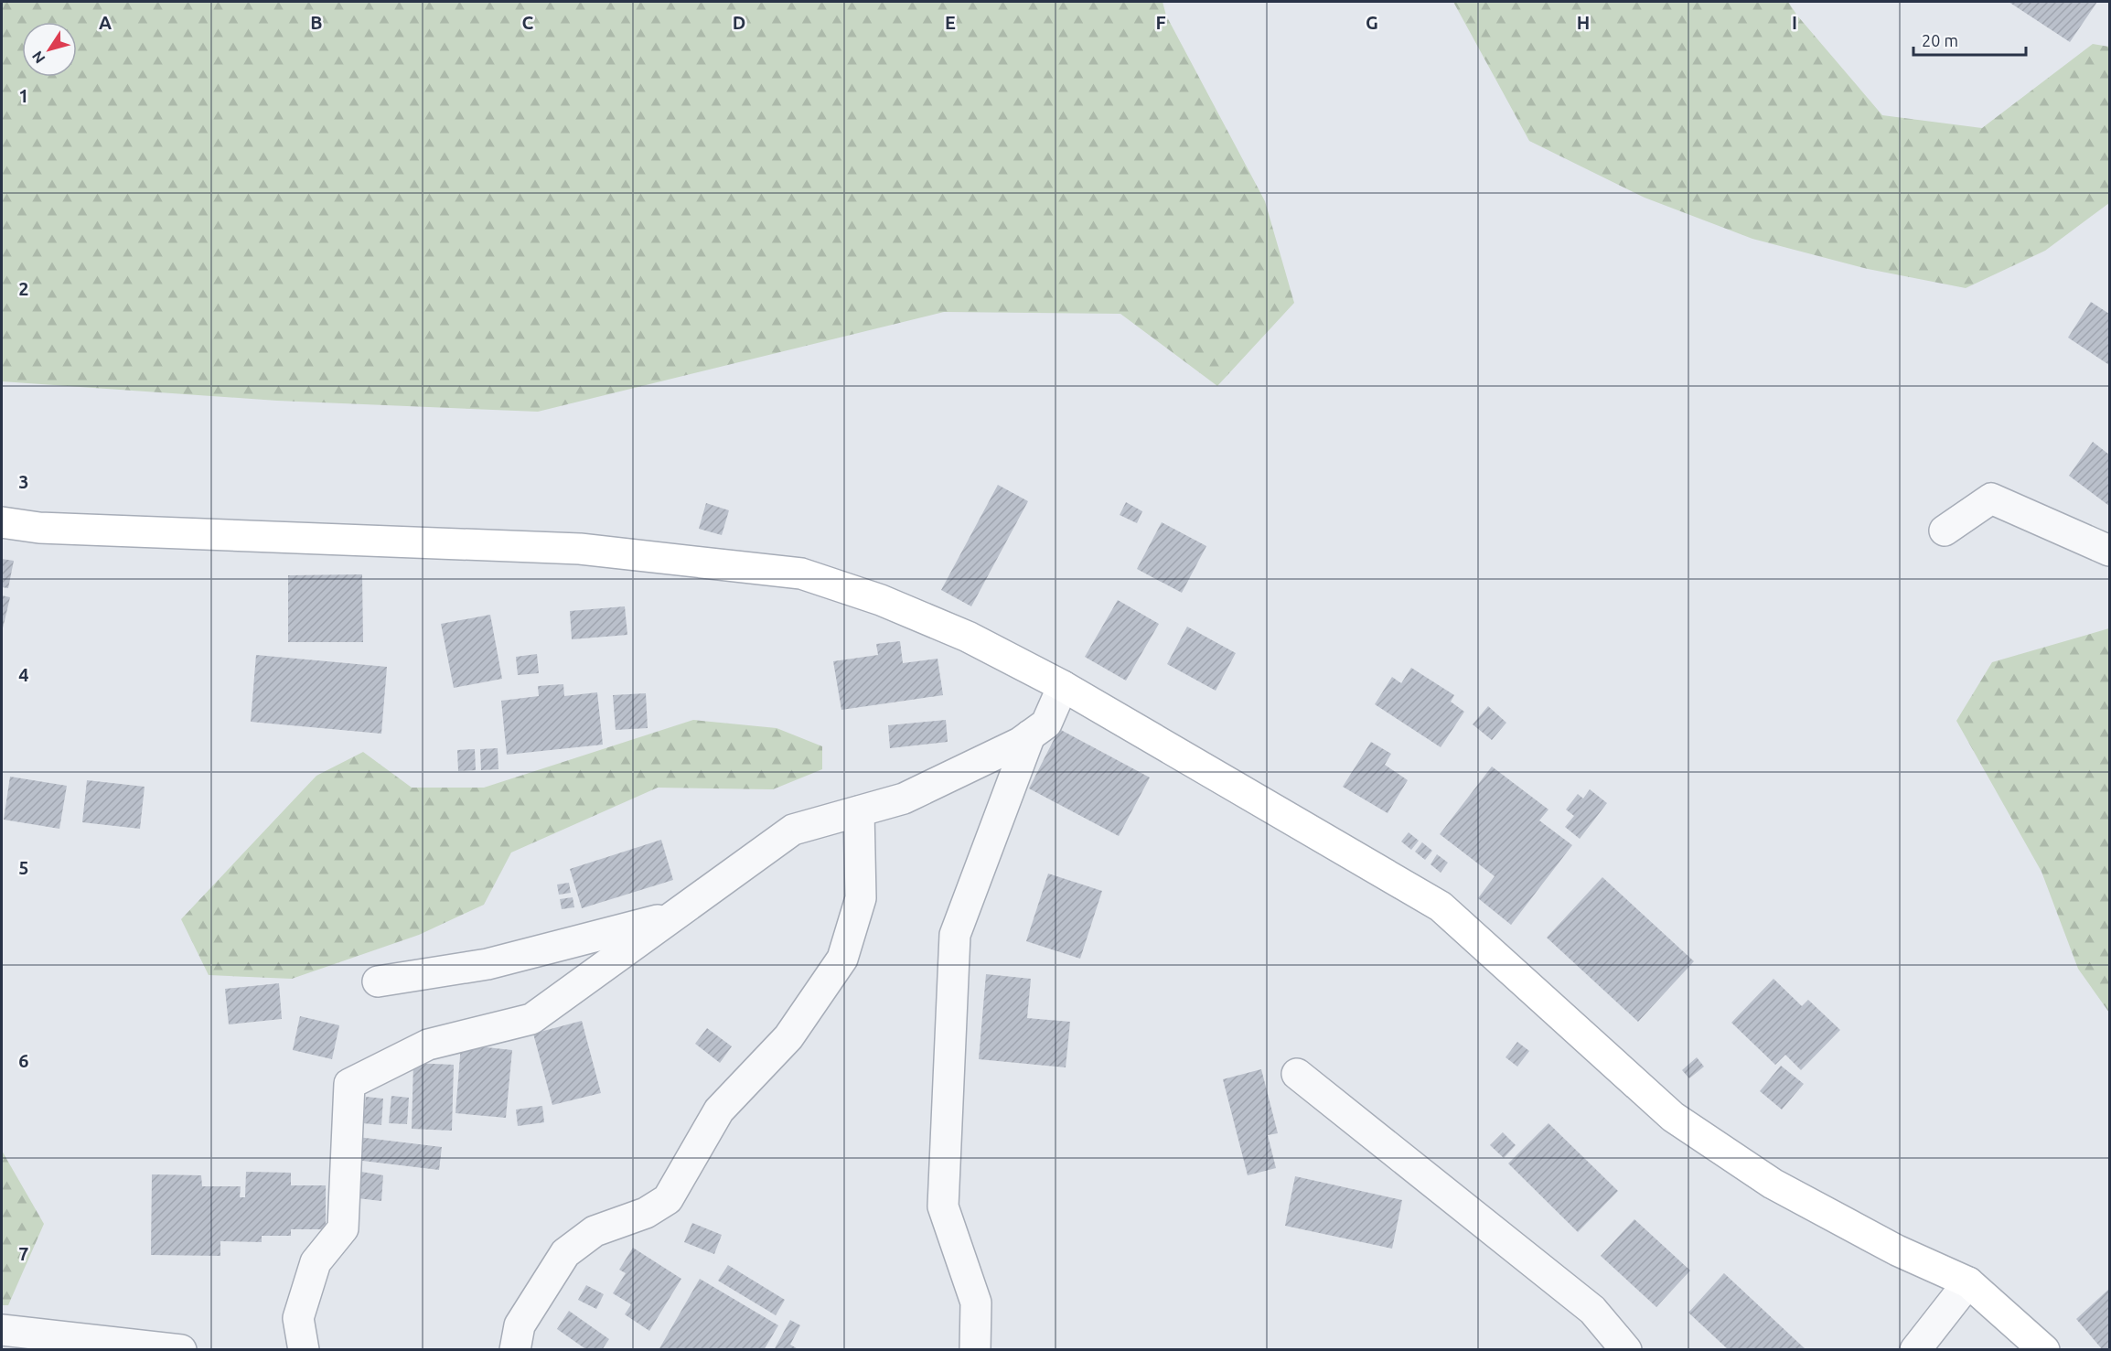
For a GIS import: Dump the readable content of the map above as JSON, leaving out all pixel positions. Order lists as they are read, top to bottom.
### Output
{
  "scale_bar": "20 m",
  "north": "bottom left",
  "grid": {
    "columns": [
      "A",
      "B",
      "C",
      "D",
      "E",
      "F",
      "G",
      "H",
      "I"
    ],
    "rows": [
      "1",
      "2",
      "3",
      "4",
      "5",
      "6",
      "7"
    ]
  }
}
